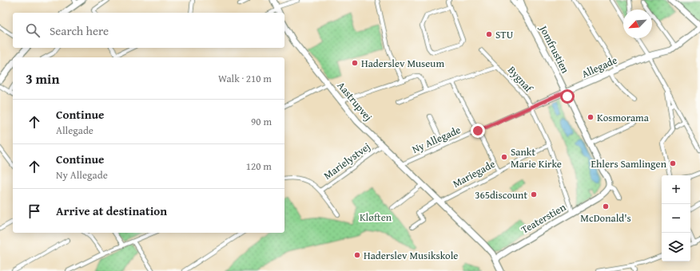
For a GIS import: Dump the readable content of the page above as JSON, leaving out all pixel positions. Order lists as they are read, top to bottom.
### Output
{
  "streets": {
    "street": [
      "Jomfrustien",
      "Allegade",
      "Bygnaf",
      "Aastrupvej",
      "Ny Allegade",
      "Marielystvej",
      "Mariegade",
      "Teaterstien"
    ]
  },
  "crossings": [
    ["Jomfrustien", "Allegade"],
    ["Jomfrustien", "Teaterstien"],
    ["Allegade", "Bygnaf"],
    ["Allegade", "Ny Allegade"],
    ["Bygnaf", "Ny Allegade"],
    ["Bygnaf", "Mariegade"],
    ["Bygnaf", "Teaterstien"],
    ["Aastrupvej", "Ny Allegade"],
    ["Aastrupvej", "Marielystvej"],
    ["Aastrupvej", "Mariegade"],
    ["Aastrupvej", "Teaterstien"]
  ],
  "parks": ["Kløften"],
  "places": [
    "STU",
    "Haderslev Museum",
    "Kosmorama",
    "Sankt Marie Kirke",
    "Ehlers Samlingen",
    "365discount",
    "McDonald's",
    "Haderslev Musikskole"
  ],
  "north": "bottom left",
  "page": {
    "search": "Search here",
    "heading": ["3 min", "Walk · 210 m"],
    "list": [
      ["Continue", "Allegade", "90 m"],
      ["Continue", "Ny Allegade", "120 m"],
      "Arrive at destination"
    ],
    "map_buttons": ["+", "−"]
  }
}
